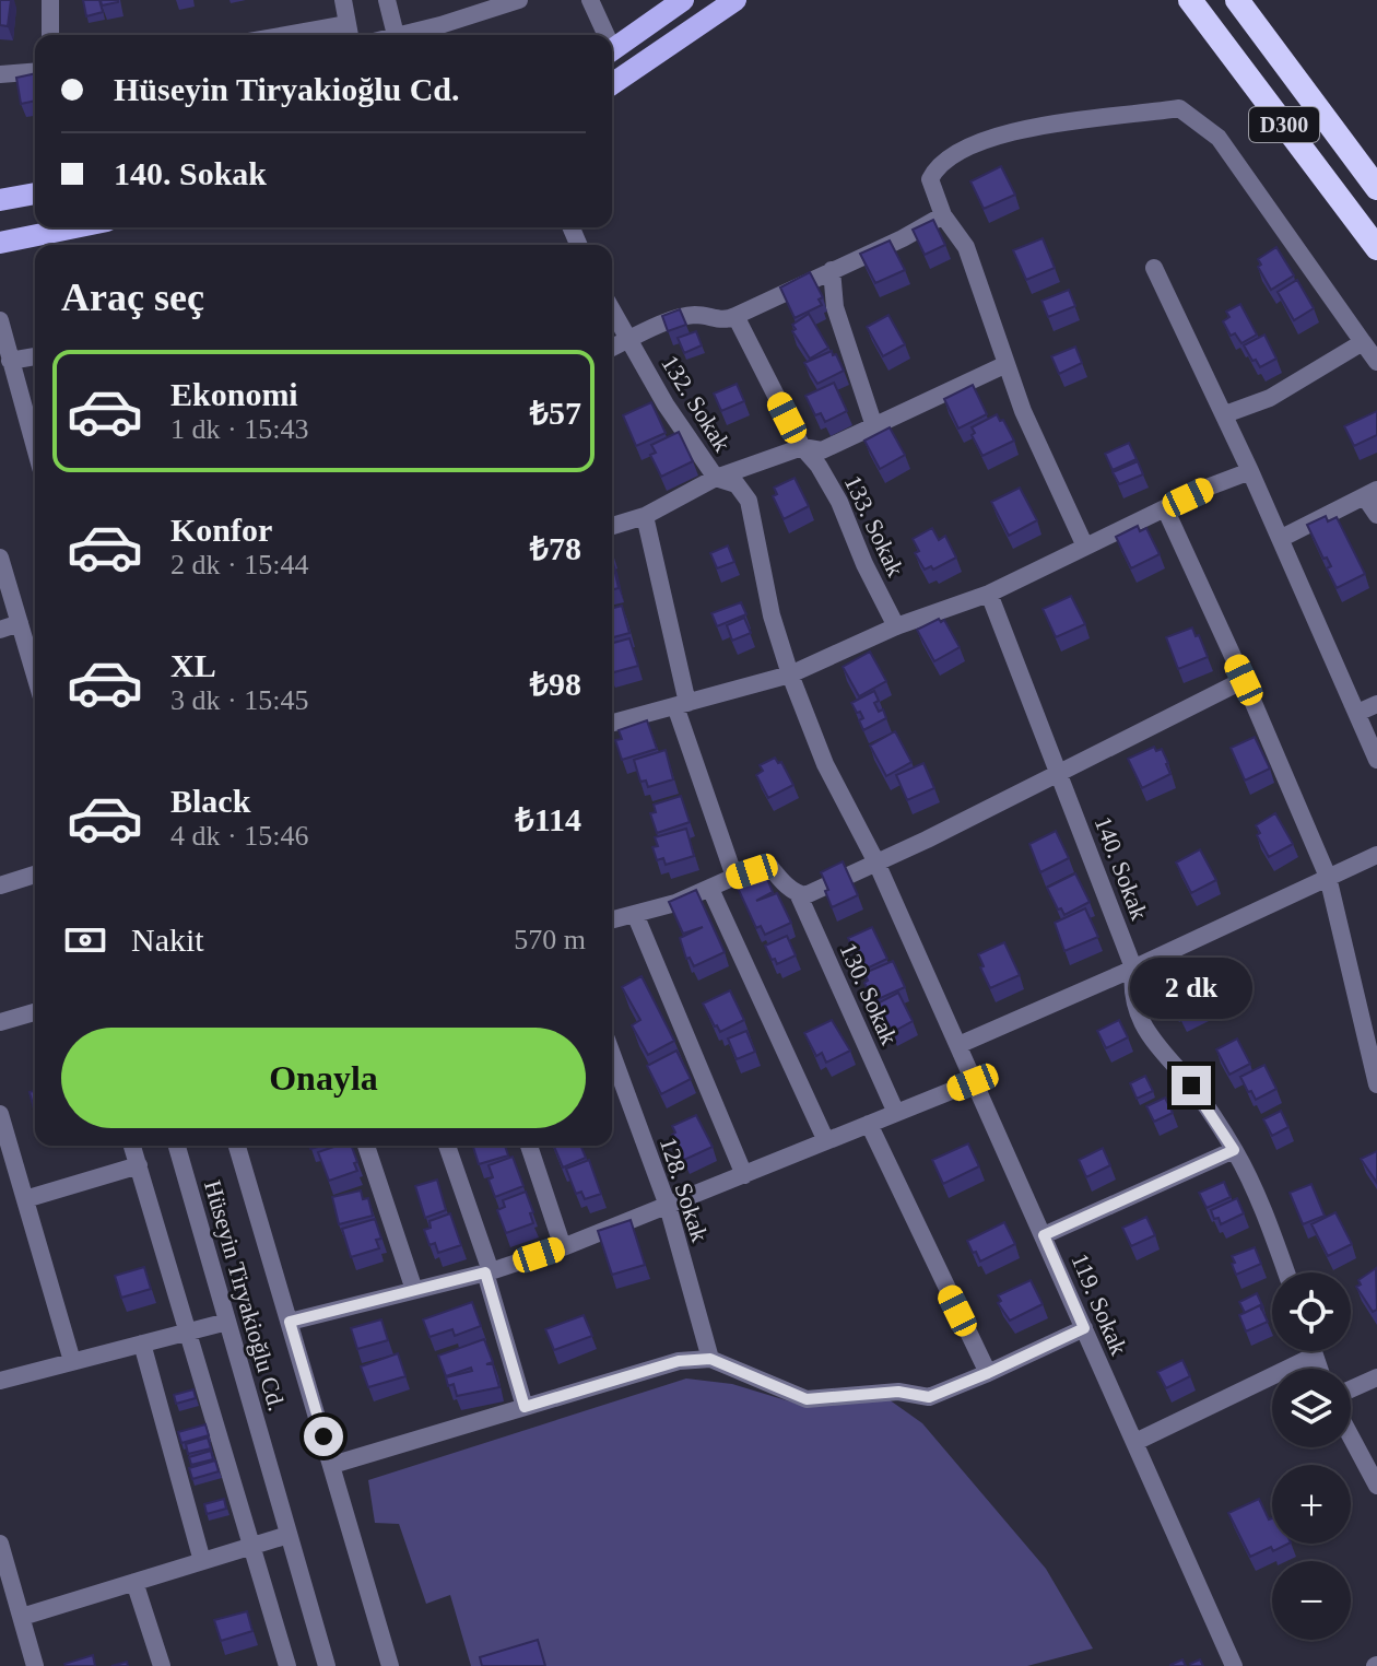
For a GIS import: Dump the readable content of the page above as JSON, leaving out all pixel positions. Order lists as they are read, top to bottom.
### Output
{
  "streets": {
    "highway": ["D300"],
    "street": [
      "132. Sokak",
      "133. Sokak",
      "140. Sokak",
      "130. Sokak",
      "128. Sokak",
      "Hüseyin Tiryakioğlu Cd.",
      "119. Sokak"
    ]
  },
  "crossings": [
    ["132. Sokak", "119. Sokak"]
  ],
  "page": {
    "banner": ["Hüseyin Tiryakioğlu Cd.", "140. Sokak"],
    "heading": "Araç seç",
    "list": [
      {
        "name": "Ekonomi",
        "note": "1 dk · 15:43",
        "value": "₺57"
      },
      {
        "name": "Konfor",
        "note": "2 dk · 15:44",
        "value": "₺78"
      },
      {
        "name": "XL",
        "note": "3 dk · 15:45",
        "value": "₺98"
      },
      {
        "name": "Black",
        "note": "4 dk · 15:46",
        "value": "₺114"
      }
    ],
    "pay": ["Nakit", "570 m"],
    "bubble": "2 dk",
    "buttons": "Onayla",
    "map_buttons": ["+", "−"]
  }
}
